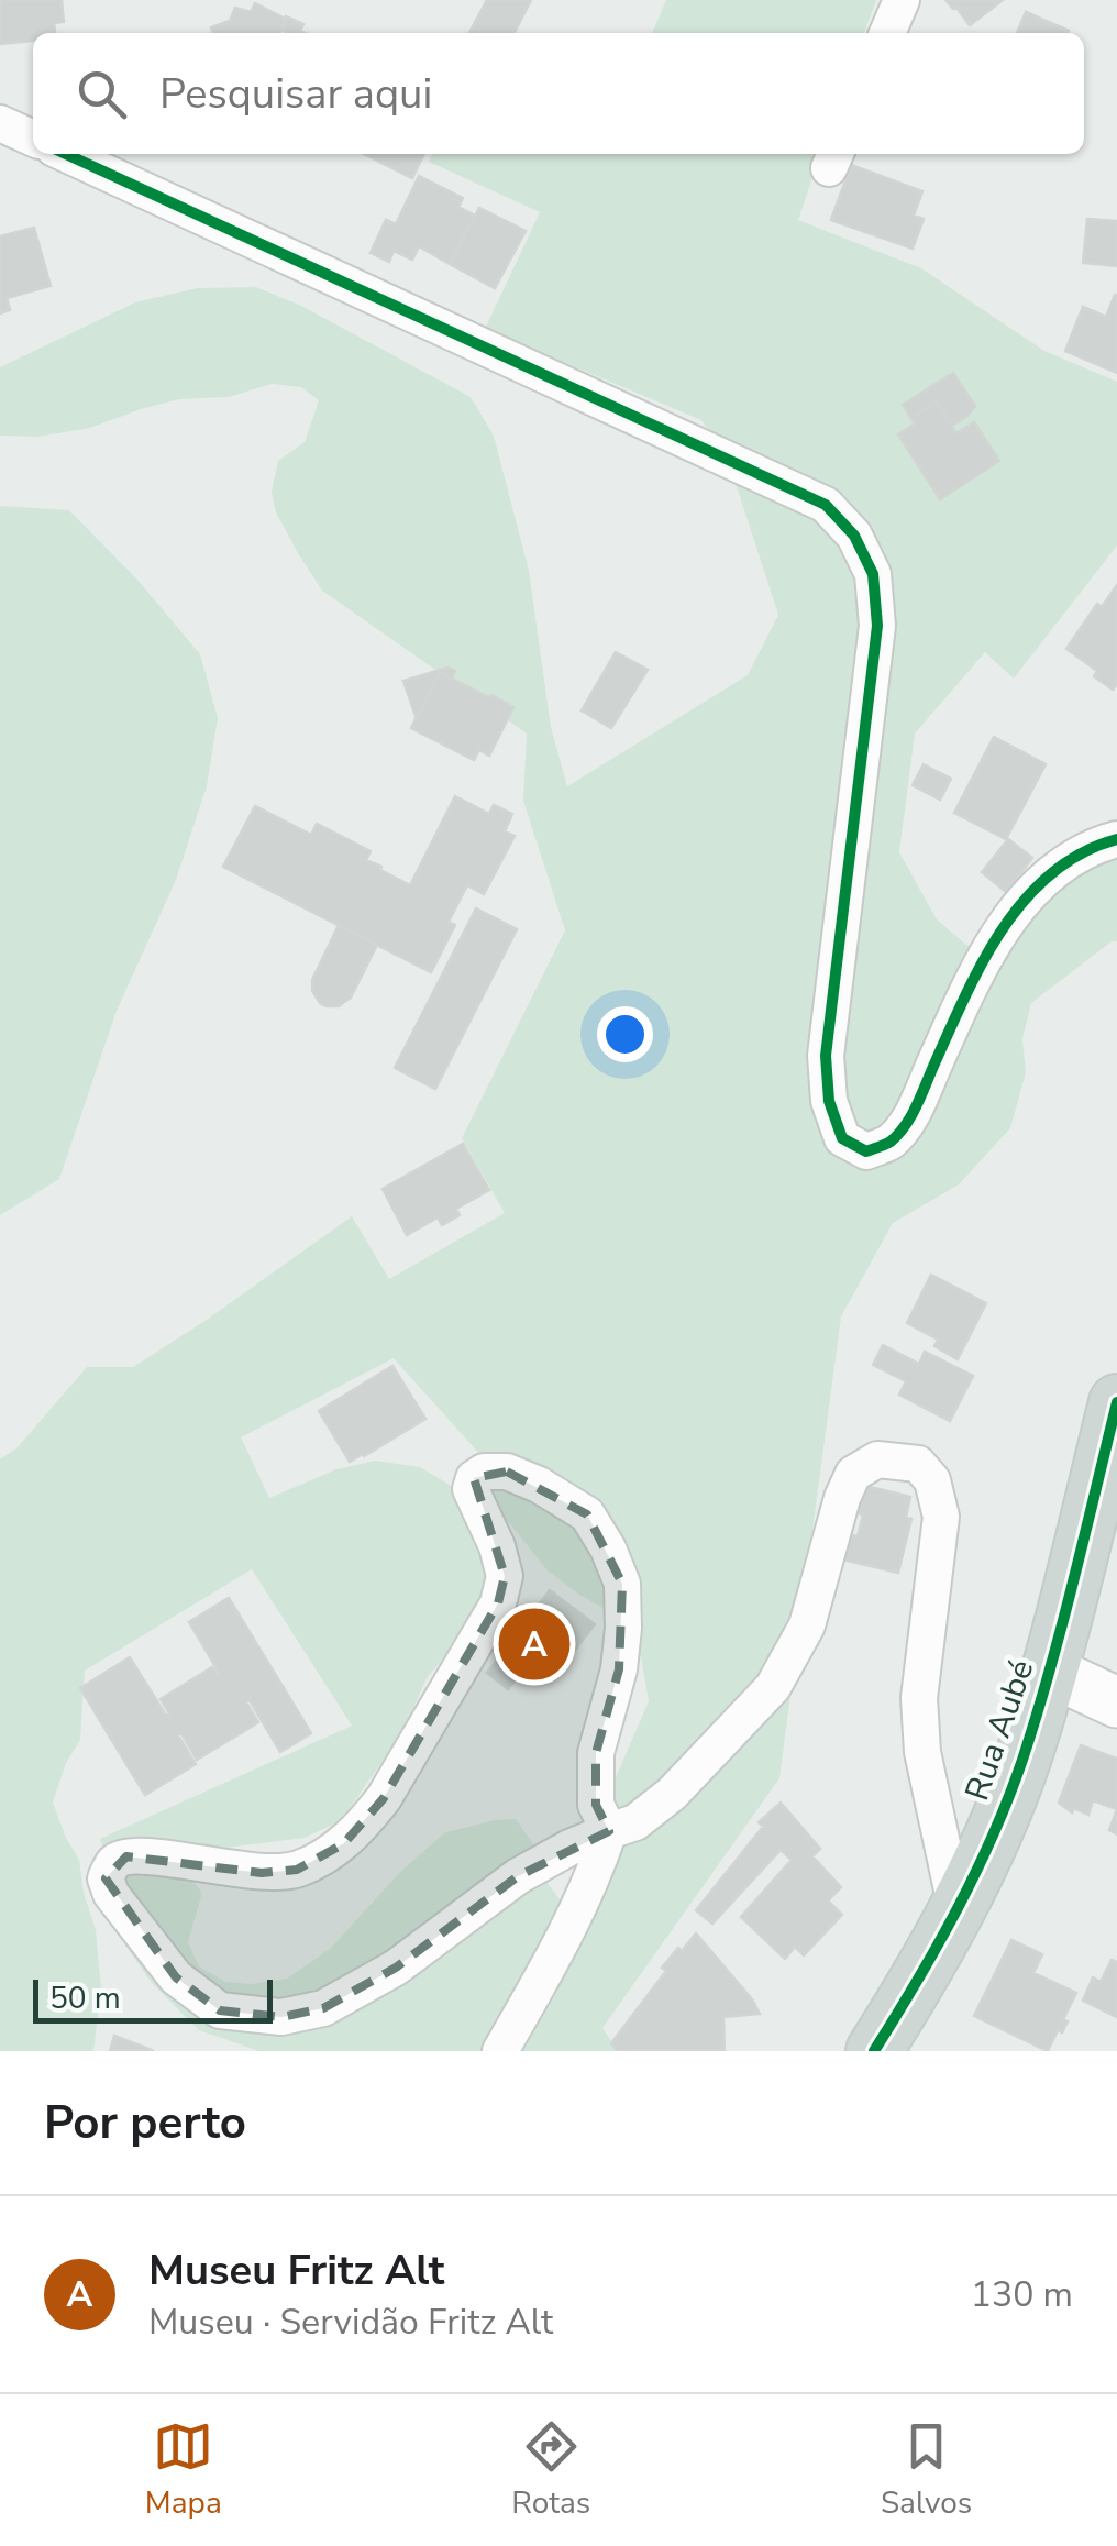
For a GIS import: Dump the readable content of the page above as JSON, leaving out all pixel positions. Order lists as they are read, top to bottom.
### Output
{
  "streets": {
    "main road": ["Rua Aubé"]
  },
  "scale_bar": "50 m",
  "page": {
    "search": "Pesquisar aqui",
    "pins": "A",
    "scale": "50 m",
    "heading": "Por perto",
    "list": [
      {
        "mark": "A",
        "name": "Museu Fritz Alt",
        "note": "Museu · Servidão Fritz Alt",
        "value": "130 m"
      }
    ],
    "nav": ["Mapa", "Rotas", "Salvos"]
  }
}
